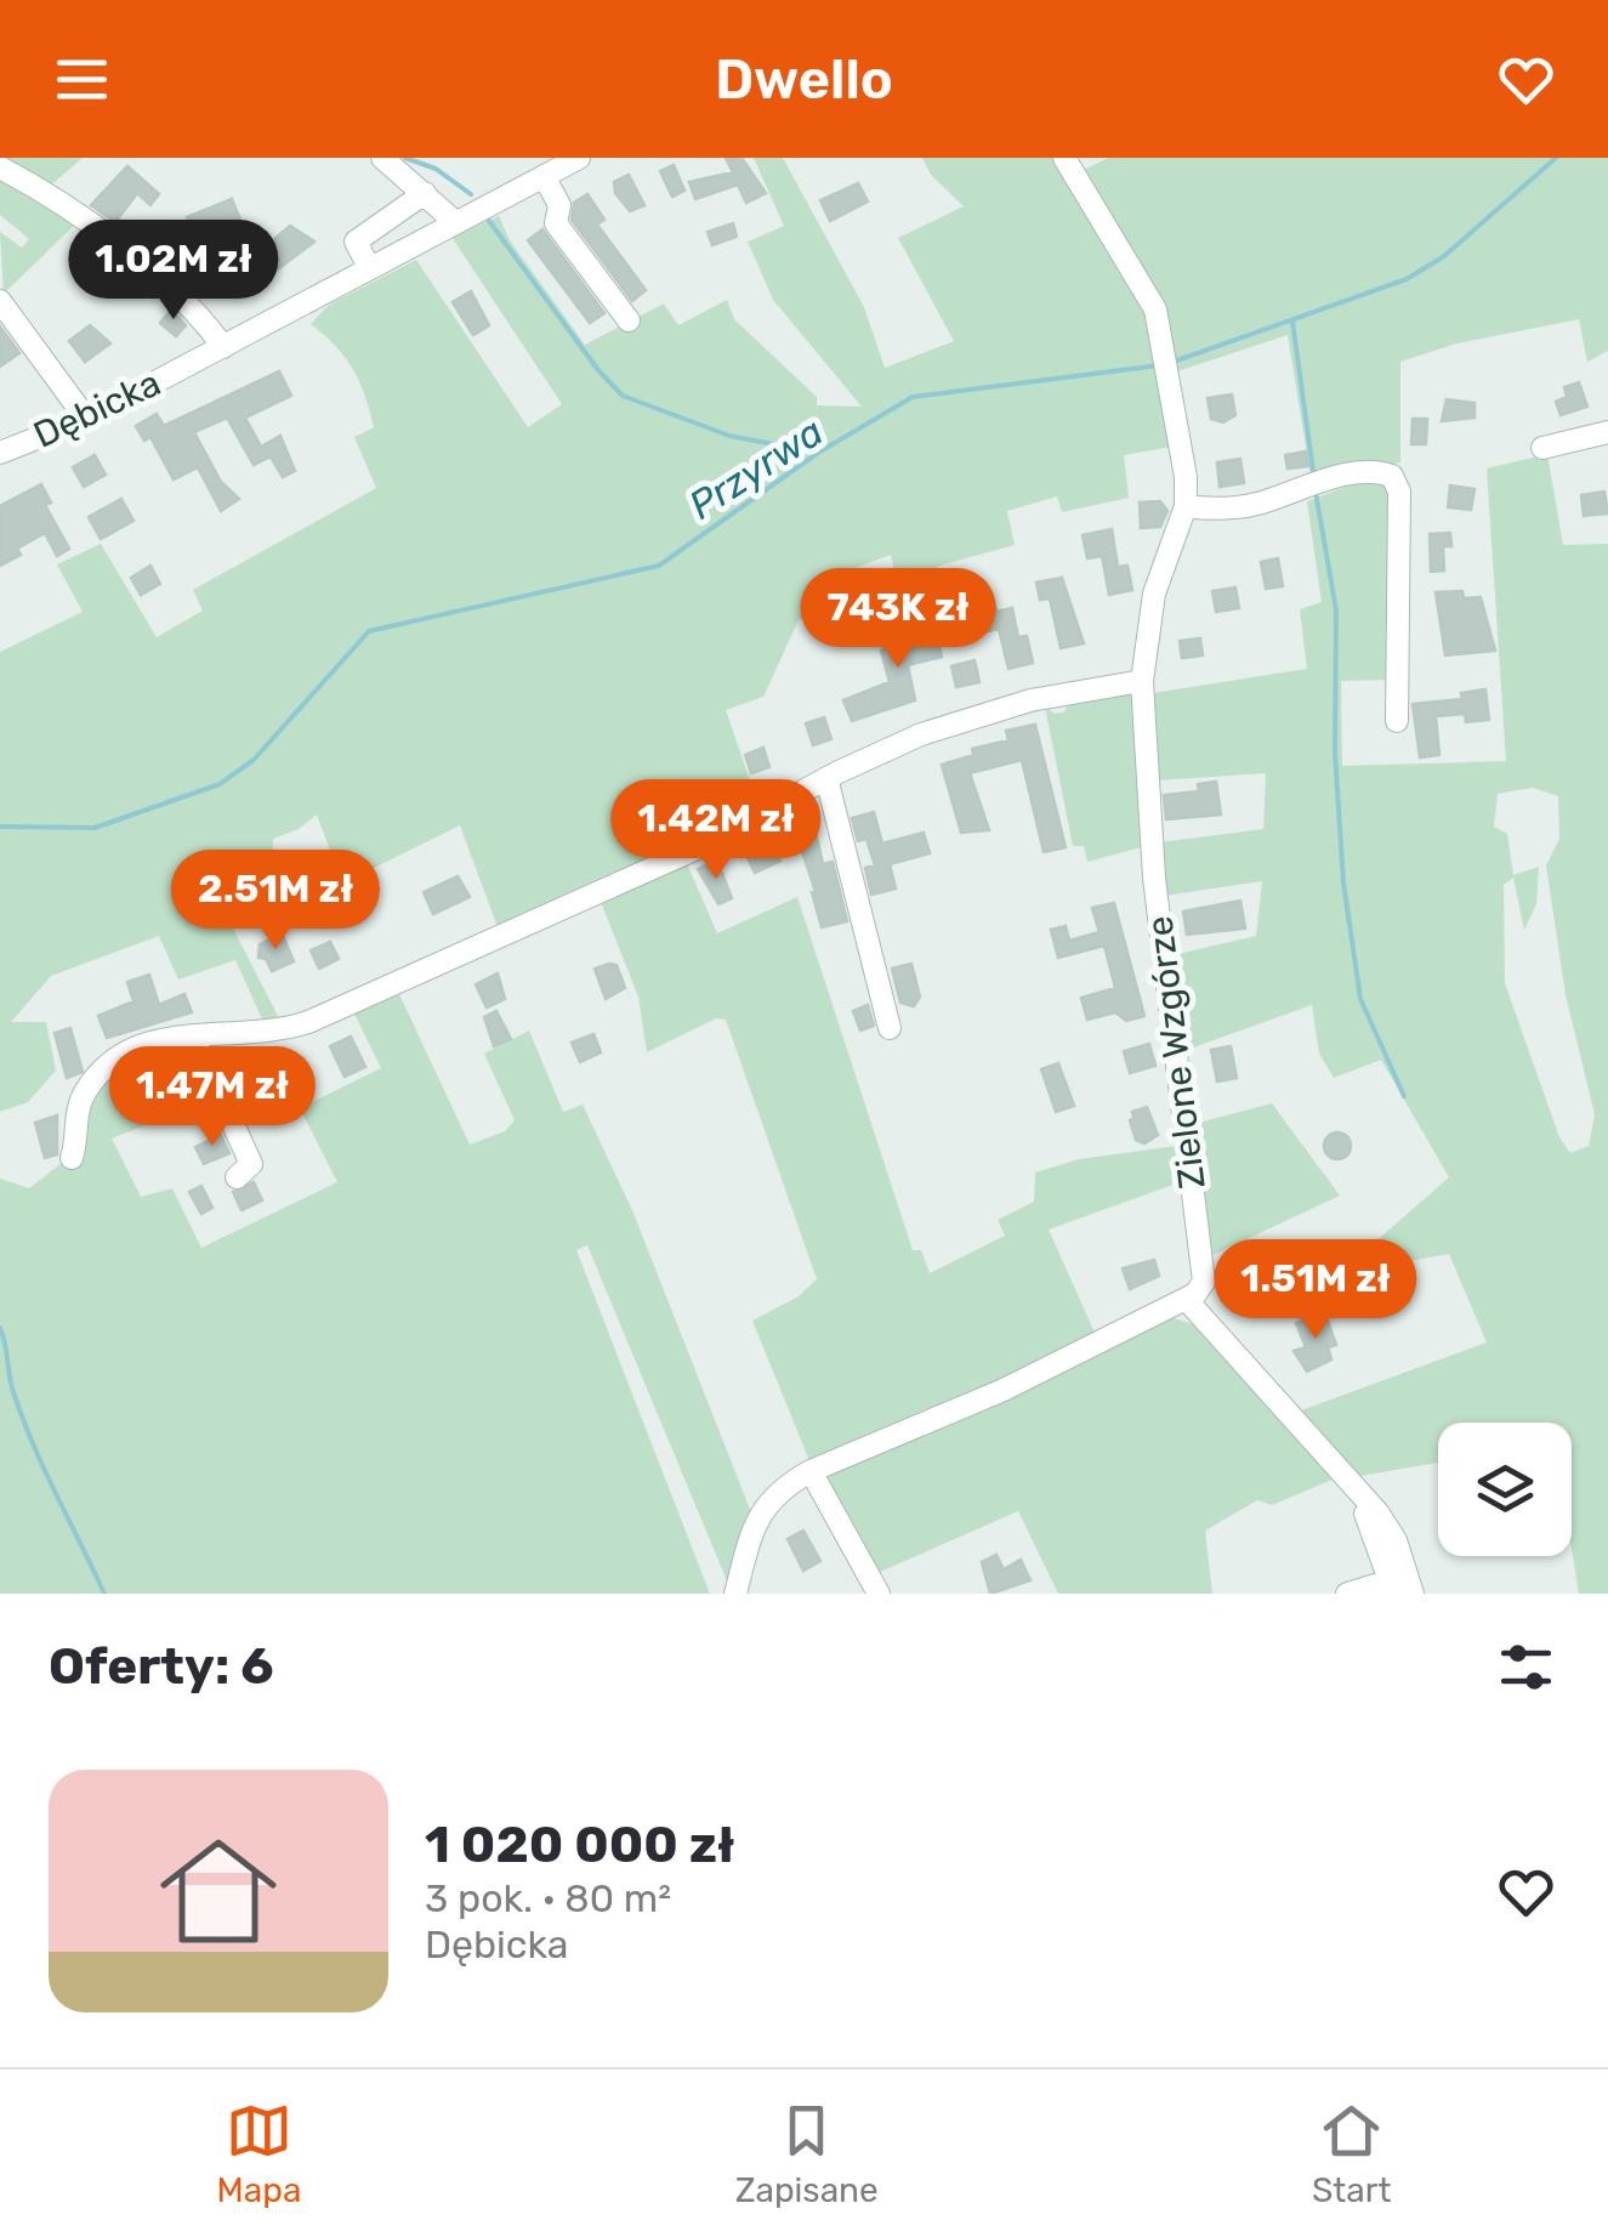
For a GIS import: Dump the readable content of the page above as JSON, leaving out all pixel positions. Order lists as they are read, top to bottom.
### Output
{
  "streets": {
    "street": ["Dębicka", "Zielone Wzgórze"]
  },
  "water": ["Przyrwa"],
  "page": {
    "header": "Dwello",
    "price": [
      "1.02M zł",
      "743K zł",
      "1.42M zł",
      "2.51M zł",
      "1.47M zł",
      "1.51M zł"
    ],
    "heading": "Oferty: 6",
    "list": [
      {
        "name": "1 020 000 zł",
        "note": "3 pok. · 80 m² · Dębicka"
      }
    ],
    "tabs": ["Mapa", "Zapisane", "Start"]
  }
}
